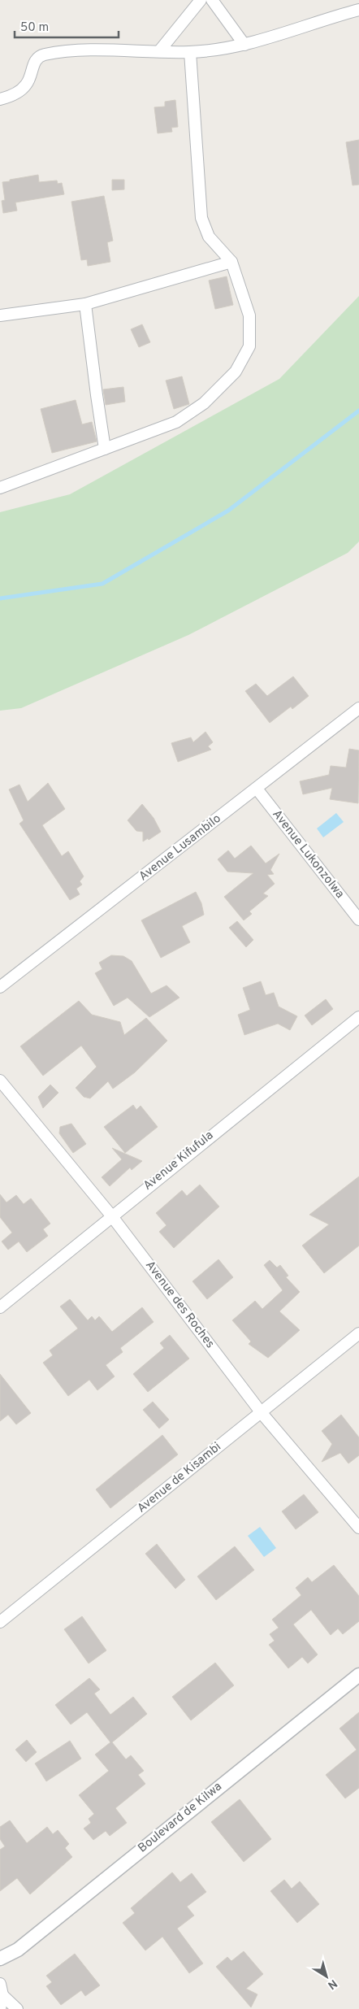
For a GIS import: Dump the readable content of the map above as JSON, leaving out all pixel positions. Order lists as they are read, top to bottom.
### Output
{
  "streets": {
    "street": [
      "Avenue Lusambilo",
      "Avenue Lukonzolwa",
      "Avenue Kifufula",
      "Avenue des Roches",
      "Avenue de Kisambi",
      "Boulevard de Kilwa"
    ]
  },
  "crossings": [
    ["Avenue Lusambilo", "Avenue Lukonzolwa"],
    ["Avenue Kifufula", "Avenue des Roches"],
    ["Avenue des Roches", "Avenue de Kisambi"]
  ],
  "scale_bar": "50 m",
  "north": "bottom right"
}
